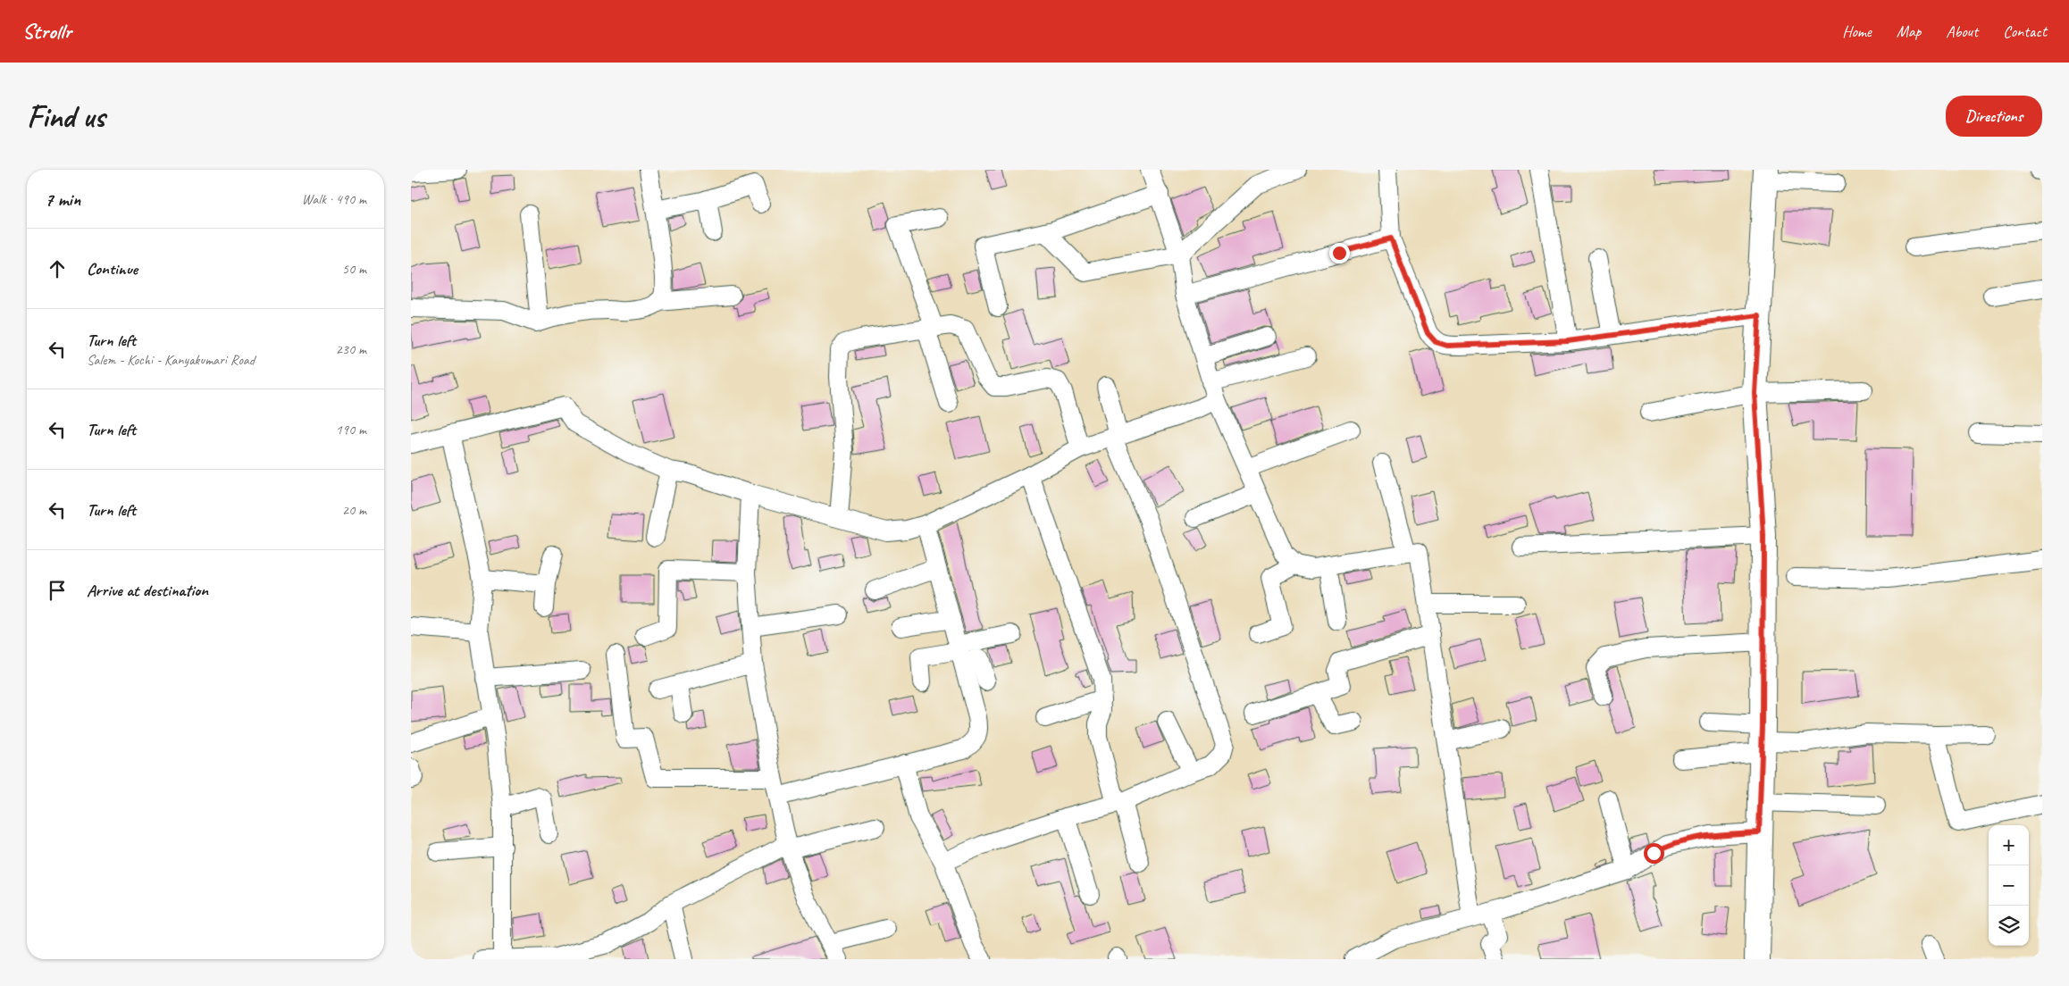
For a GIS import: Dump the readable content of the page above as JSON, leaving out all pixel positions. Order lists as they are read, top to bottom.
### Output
{
  "page": {
    "header": "Strollr",
    "nav": [
      "Home",
      "Map",
      "About",
      "Contact"
    ],
    "buttons": "Directions",
    "title": "Find us",
    "heading": ["7 min", "Walk · 490 m"],
    "list": [
      ["Continue", "50 m"],
      ["Turn left", "Salem - Kochi - Kanyakumari Road", "230 m"],
      ["Turn left", "190 m"],
      ["Turn left", "20 m"],
      "Arrive at destination"
    ],
    "map_buttons": ["+", "−"]
  }
}
